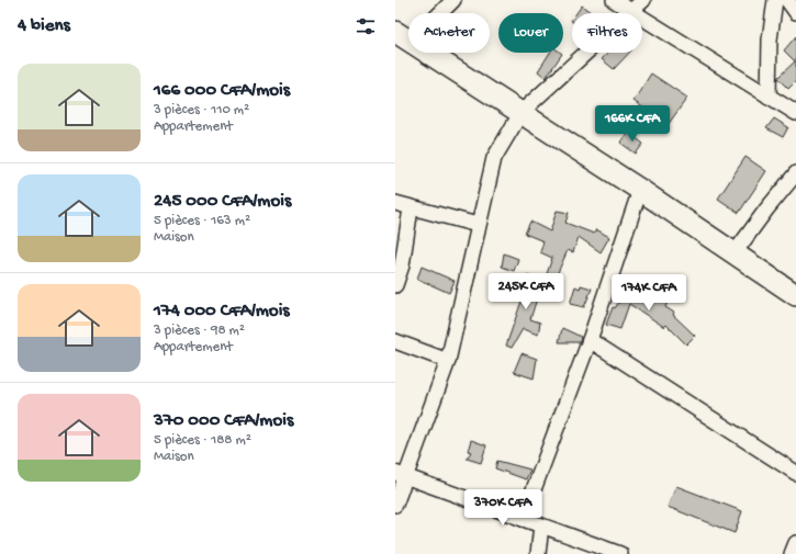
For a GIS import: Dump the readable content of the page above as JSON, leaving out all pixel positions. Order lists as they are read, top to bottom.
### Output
{
  "page": {
    "heading": "4 biens",
    "chip": ["Acheter", "Louer", "Filtres"],
    "list": [
      {
        "name": "166 000 CFA/mois",
        "note": "3 pièces · 110 m² · Appartement"
      },
      {
        "name": "245 000 CFA/mois",
        "note": "5 pièces · 163 m² · Maison"
      },
      {
        "name": "174 000 CFA/mois",
        "note": "3 pièces · 98 m² · Appartement"
      },
      {
        "name": "370 000 CFA/mois",
        "note": "5 pièces · 188 m² · Maison"
      }
    ],
    "price": [
      "166K CFA",
      "245K CFA",
      "174K CFA",
      "370K CFA"
    ]
  }
}
